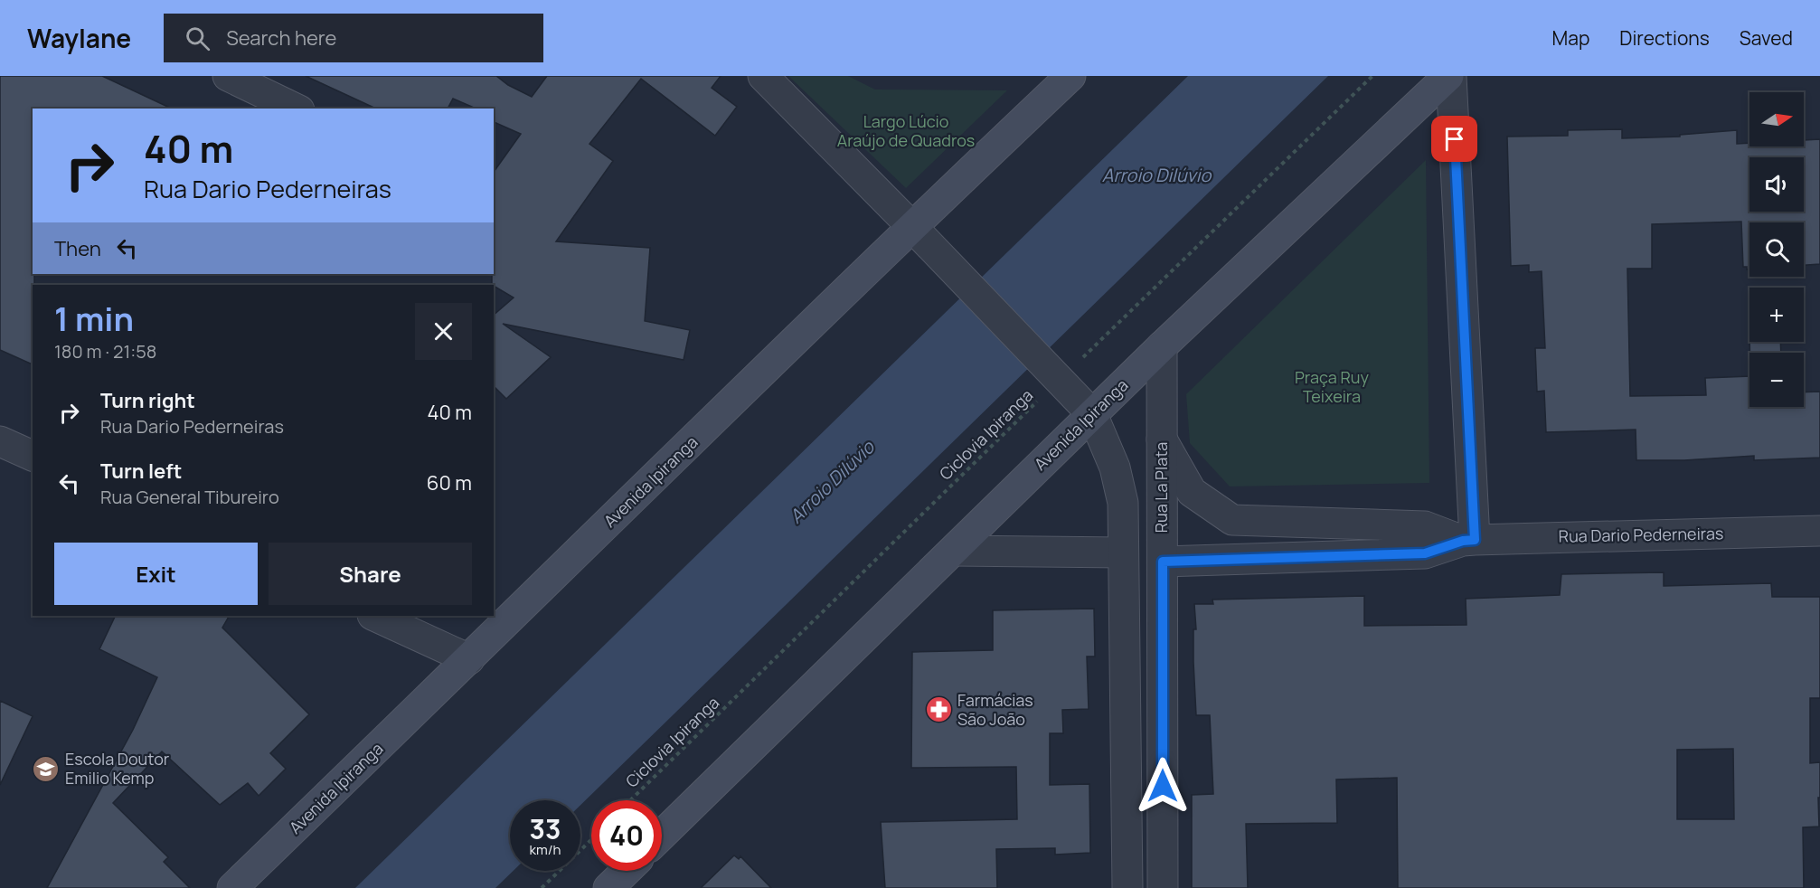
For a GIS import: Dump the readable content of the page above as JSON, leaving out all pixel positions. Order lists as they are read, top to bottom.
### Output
{
  "streets": {
    "main road": ["Avenida Ipiranga"],
    "street": ["Rua La Plata", "Rua Dario Pederneiras"],
    "path": ["Ciclovia Ipiranga"]
  },
  "crossings": [
    ["Avenida Ipiranga", "Rua La Plata"],
    ["Rua La Plata", "Rua Dario Pederneiras"]
  ],
  "water": ["Arroio Dilúvio"],
  "parks": ["Largo Lúcio Araújo de Quadros", "Praça Ruy Teixeira"],
  "places": {
    "pharmacy": ["Farmácias São João"],
    "school or university": ["Escola Doutor Emilio Kemp"]
  },
  "north": "right",
  "page": {
    "header": "Waylane",
    "search": "Search here",
    "nav": ["Map", "Directions", "Saved"],
    "map_buttons": ["+", "−"],
    "turn": ["40 m", "Rua Dario Pederneiras"],
    "then": "Then",
    "heading": ["1 min", "180 m · 21:58"],
    "list": [
      {
        "name": "Turn right",
        "note": "Rua Dario Pederneiras",
        "value": "40 m"
      },
      {
        "name": "Turn left",
        "note": "Rua General Tibureiro",
        "value": "60 m"
      }
    ],
    "buttons": ["Exit", "Share"],
    "speed": "33 km/h",
    "limit": "40"
  }
}
